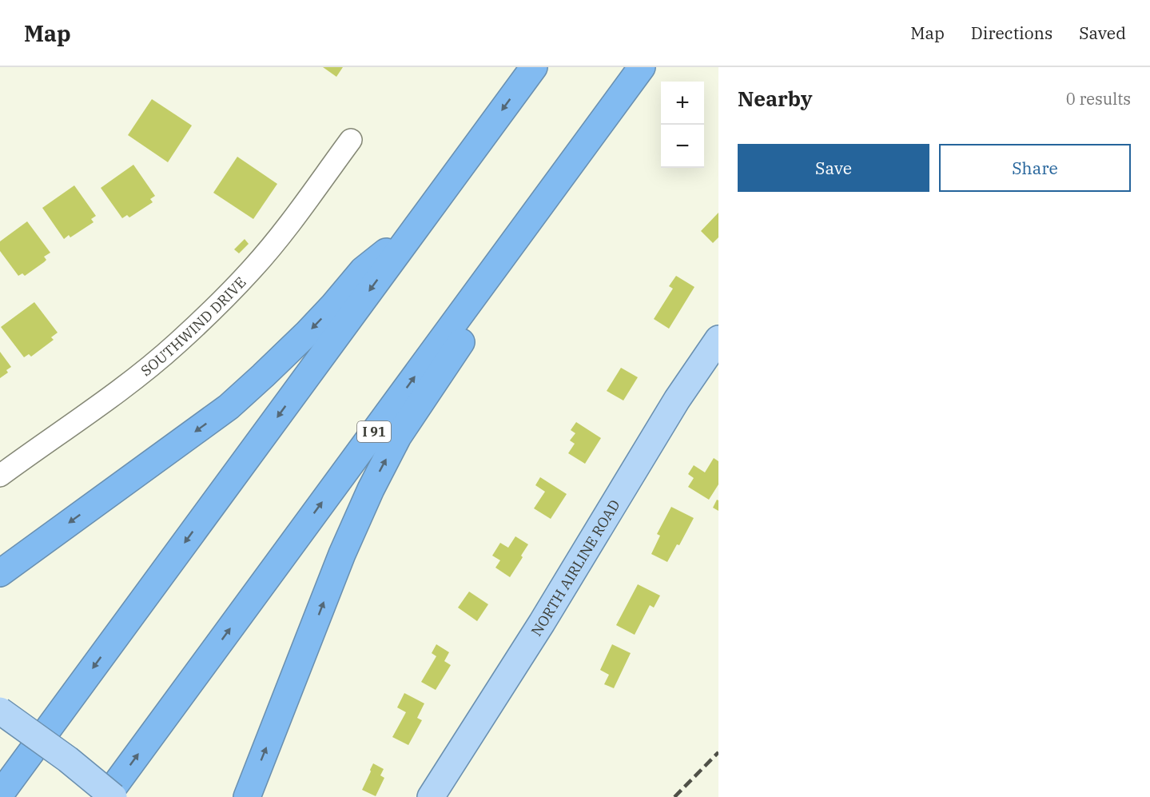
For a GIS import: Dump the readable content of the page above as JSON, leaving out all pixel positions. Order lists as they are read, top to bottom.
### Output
{
  "streets": {
    "highway": ["I 91"],
    "main road": ["NORTH AIRLINE ROAD"],
    "street": ["SOUTHWIND DRIVE"]
  },
  "page": {
    "header": "Map",
    "nav": ["Map", "Directions", "Saved"],
    "heading": ["Nearby", "0 results"],
    "map_buttons": ["+", "−"],
    "buttons": ["Save", "Share"]
  }
}
